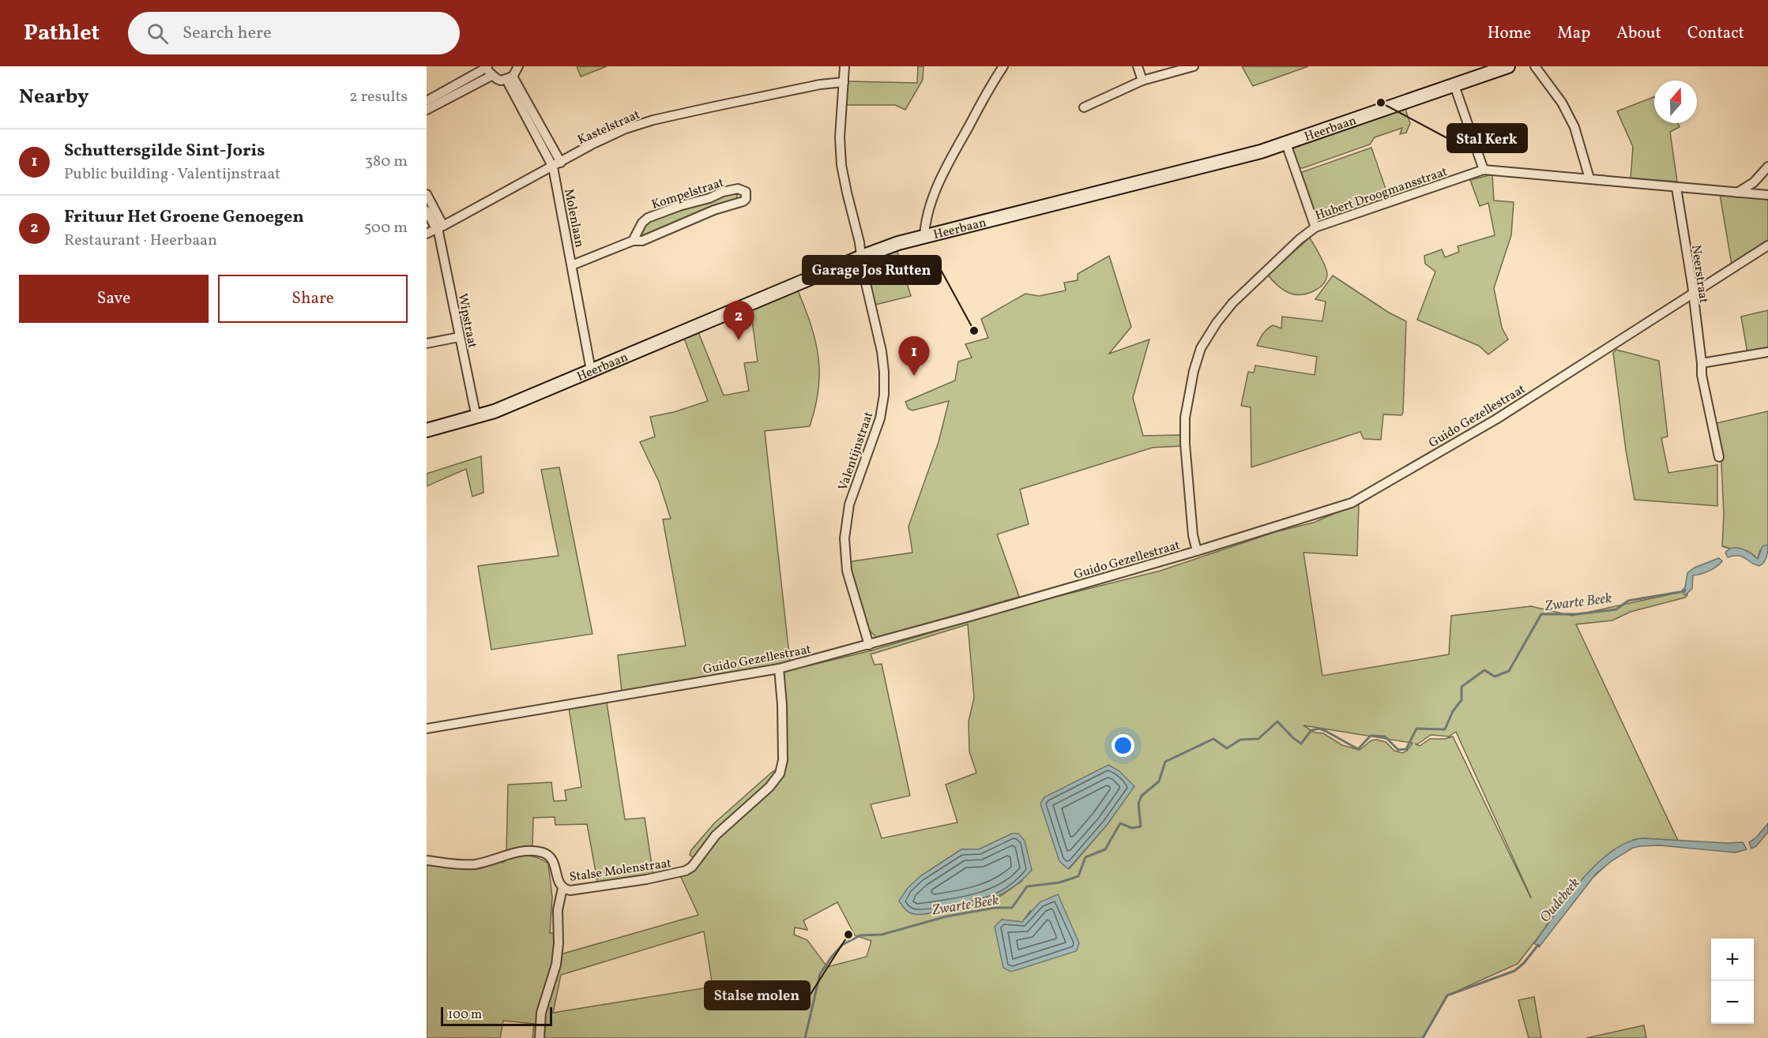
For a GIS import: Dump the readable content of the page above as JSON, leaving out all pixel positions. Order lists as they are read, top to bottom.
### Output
{
  "streets": {
    "street": [
      "Kastelstraat",
      "Heerbaan",
      "Kompelstraat",
      "Hubert Droogmansstraat",
      "Molenlaan",
      "Neerstraat",
      "Wipstraat",
      "Guido Gezellestraat",
      "Valentijnstraat",
      "Stalse Molenstraat"
    ]
  },
  "crossings": [
    ["Kastelstraat", "Molenlaan"],
    ["Kastelstraat", "Wipstraat"],
    ["Kastelstraat", "Valentijnstraat"],
    ["Heerbaan", "Molenlaan"],
    ["Heerbaan", "Wipstraat"],
    ["Heerbaan", "Valentijnstraat"],
    ["Kompelstraat", "Molenlaan"],
    ["Hubert Droogmansstraat", "Neerstraat"],
    ["Hubert Droogmansstraat", "Guido Gezellestraat"],
    ["Neerstraat", "Guido Gezellestraat"],
    ["Guido Gezellestraat", "Valentijnstraat"],
    ["Guido Gezellestraat", "Stalse Molenstraat"]
  ],
  "water": ["Zwarte Beek", "Oudebeek"],
  "places": ["Stal Kerk", "Garage Jos Rutten", "Stalse molen"],
  "scale_bar": "100 m",
  "north": "top",
  "page": {
    "header": "Pathlet",
    "search": "Search here",
    "nav": [
      "Home",
      "Map",
      "About",
      "Contact"
    ],
    "heading": ["Nearby", "2 results"],
    "list": [
      {
        "mark": "1",
        "name": "Schuttersgilde Sint-Joris",
        "note": "Public building · Valentijnstraat",
        "value": "380 m"
      },
      {
        "mark": "2",
        "name": "Frituur Het Groene Genoegen",
        "note": "Restaurant · Heerbaan",
        "value": "500 m"
      }
    ],
    "buttons": ["Save", "Share"],
    "pins": ["2", "1"],
    "map_buttons": ["+", "−"],
    "scale": "100 m"
  }
}
